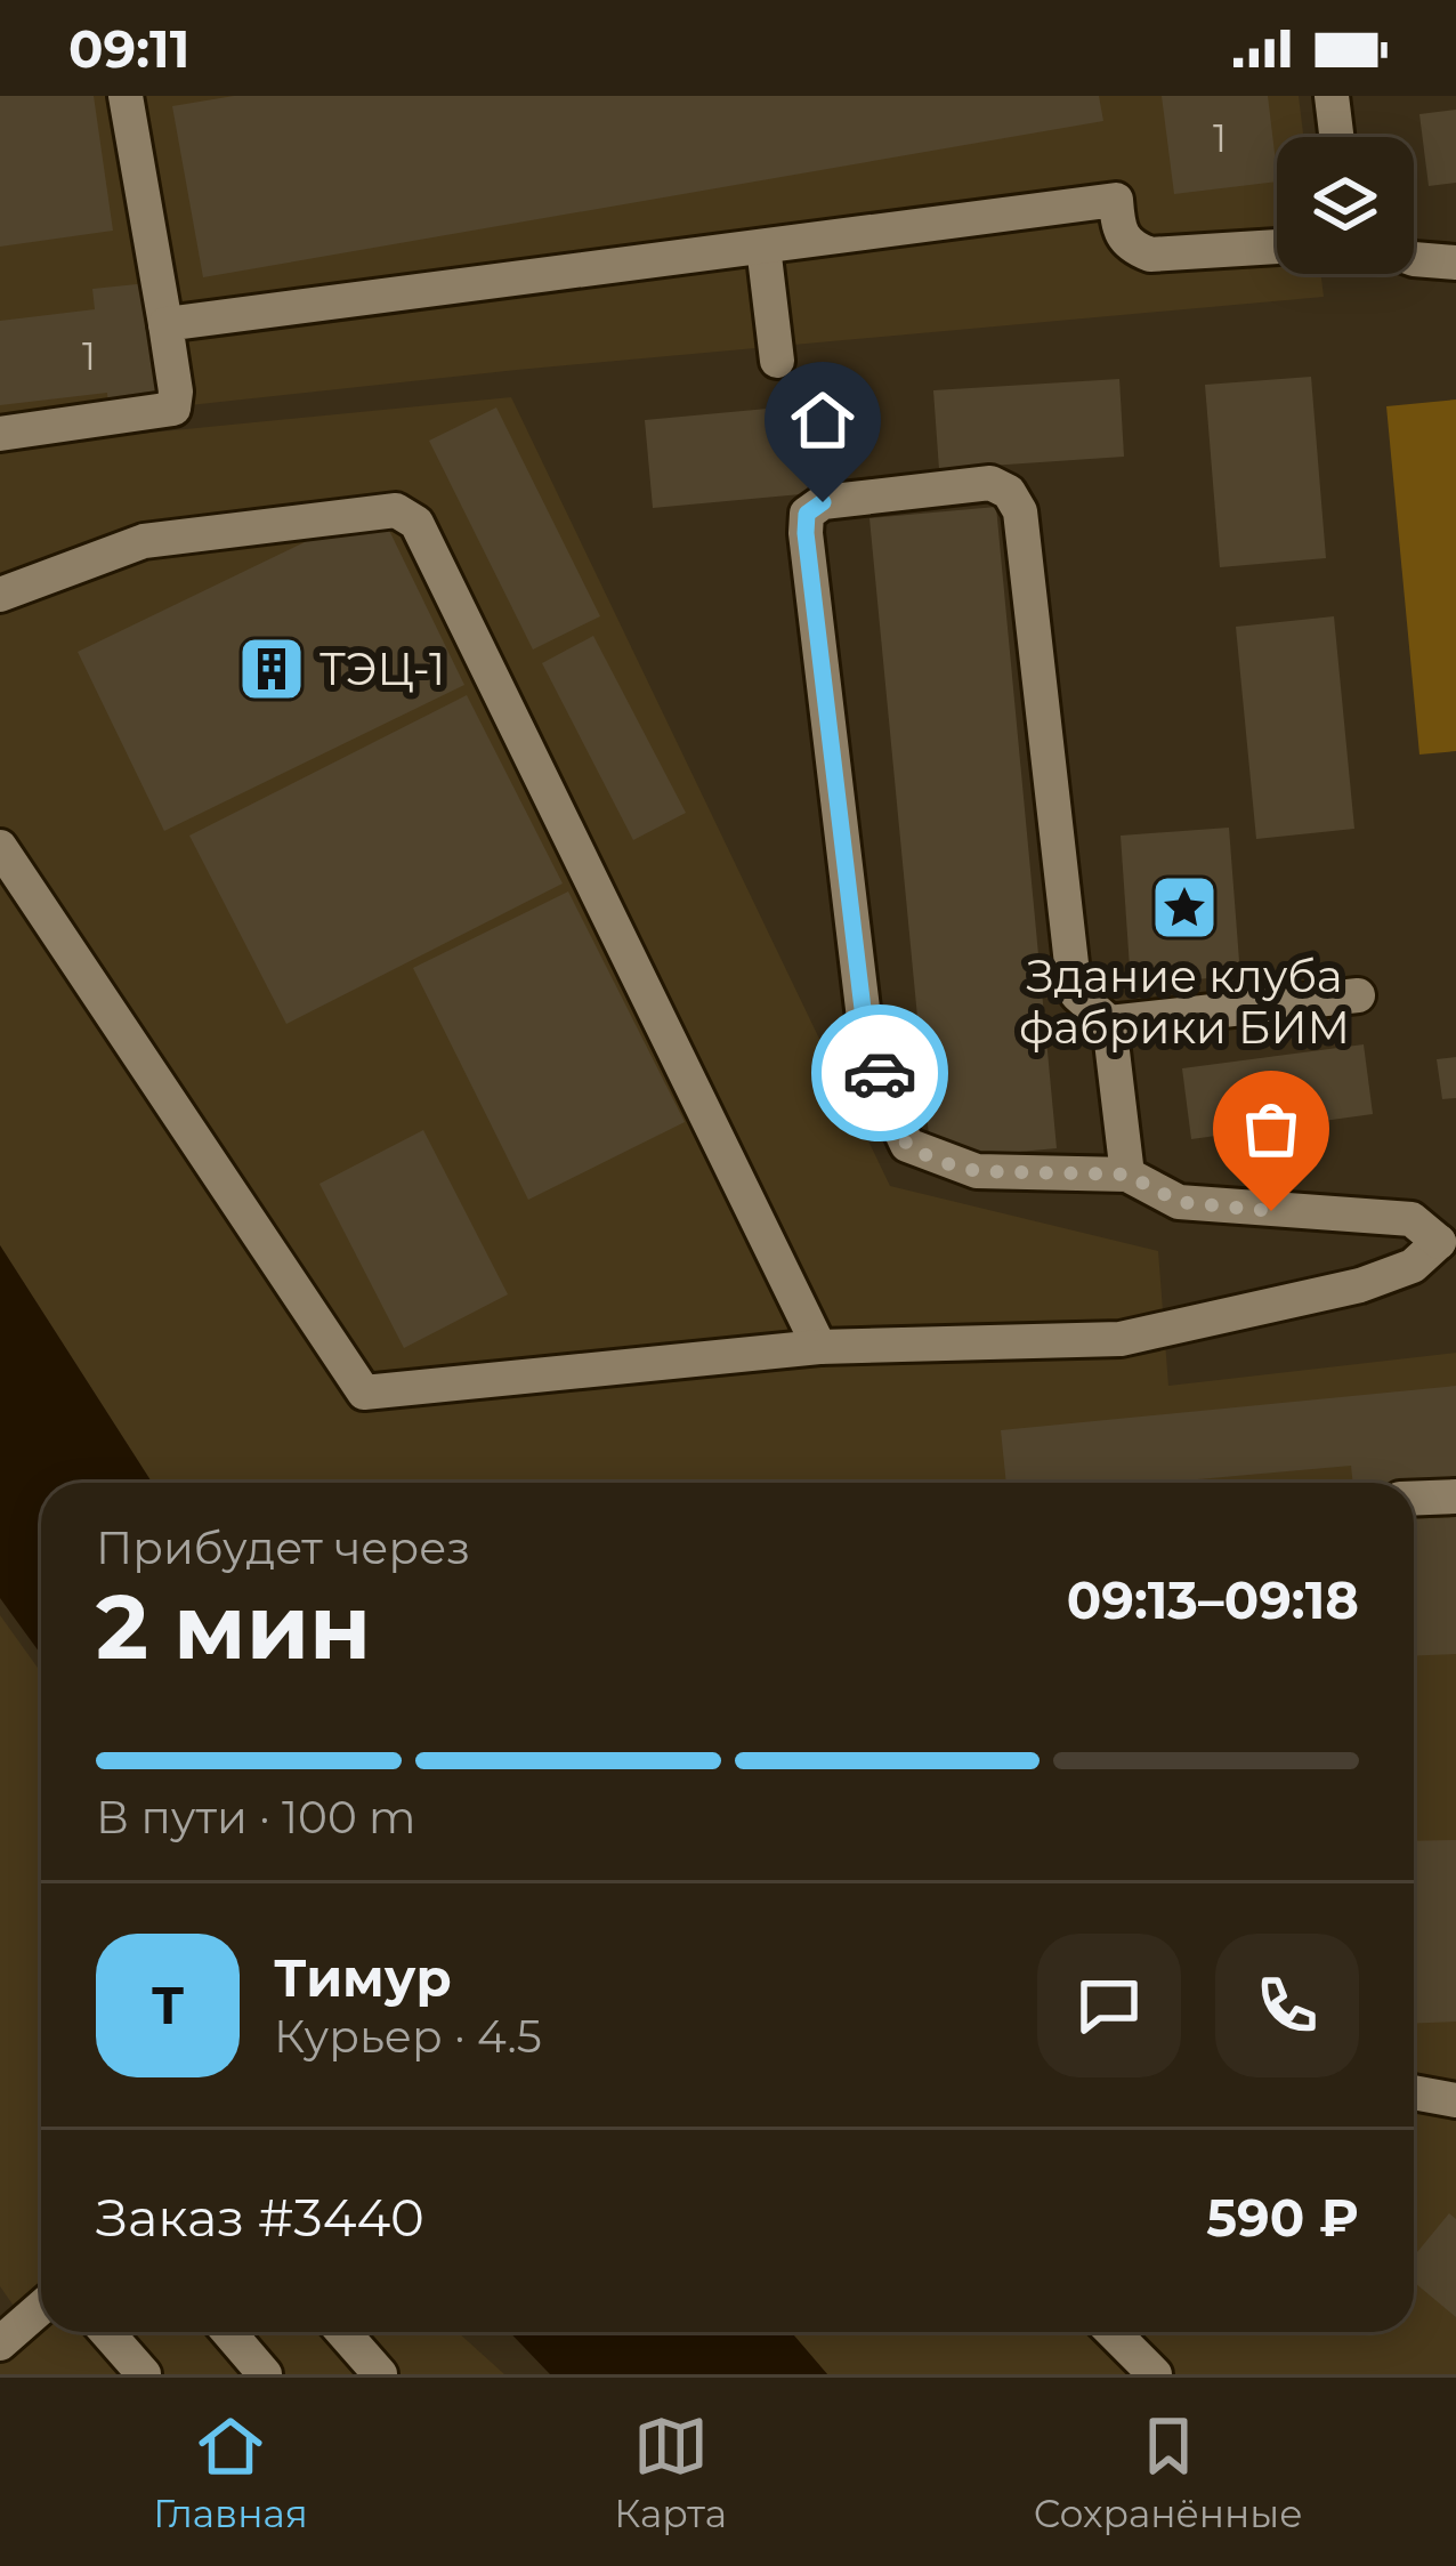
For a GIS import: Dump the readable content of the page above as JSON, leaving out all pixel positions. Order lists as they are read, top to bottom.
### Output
{
  "places": {
    "building": ["ТЭЦ-1"],
    "place": ["Здание клуба фабрики БИМ"]
  },
  "house_numbers": ["1", "1"],
  "page": {
    "status": "09:11",
    "heading": ["2 мин", "Прибудет через", "09:13–09:18"],
    "panel": [
      "Тимур",
      "Курьер · 4.5",
      "Заказ #3440",
      "590 ₽"
    ],
    "bar": "В пути · 100 m",
    "round": "Т",
    "tabs": ["Главная", "Карта", "Сохранённые"]
  }
}
